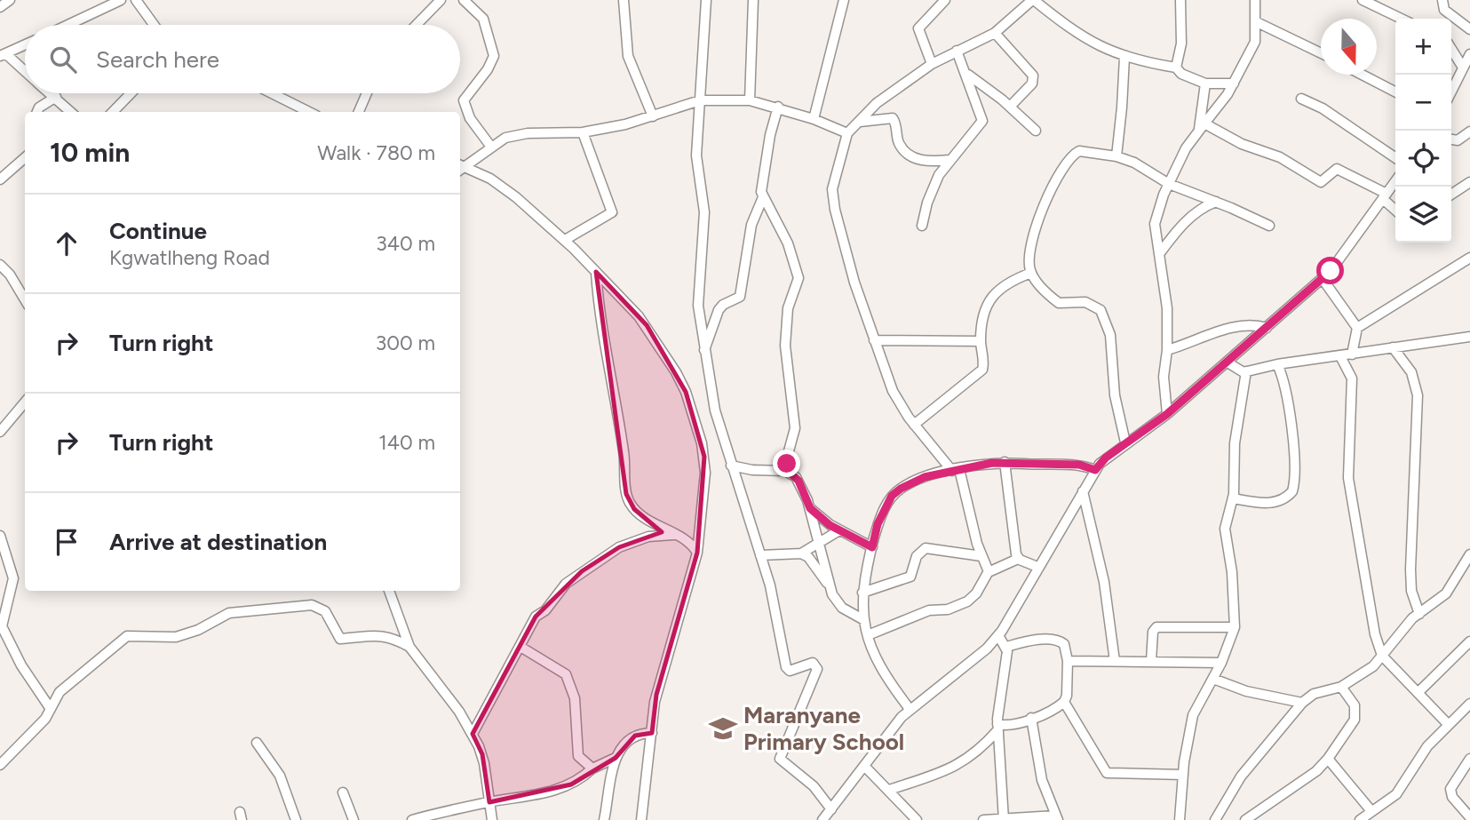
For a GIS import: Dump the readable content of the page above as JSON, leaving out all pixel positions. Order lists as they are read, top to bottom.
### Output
{
  "places": {
    "school or university": ["Maranyane Primary School"]
  },
  "north": "bottom",
  "page": {
    "map_buttons": ["+", "−"],
    "search": "Search here",
    "heading": ["10 min", "Walk · 780 m"],
    "list": [
      ["Continue", "Kgwatlheng Road", "340 m"],
      ["Turn right", "300 m"],
      ["Turn right", "140 m"],
      "Arrive at destination"
    ]
  }
}
